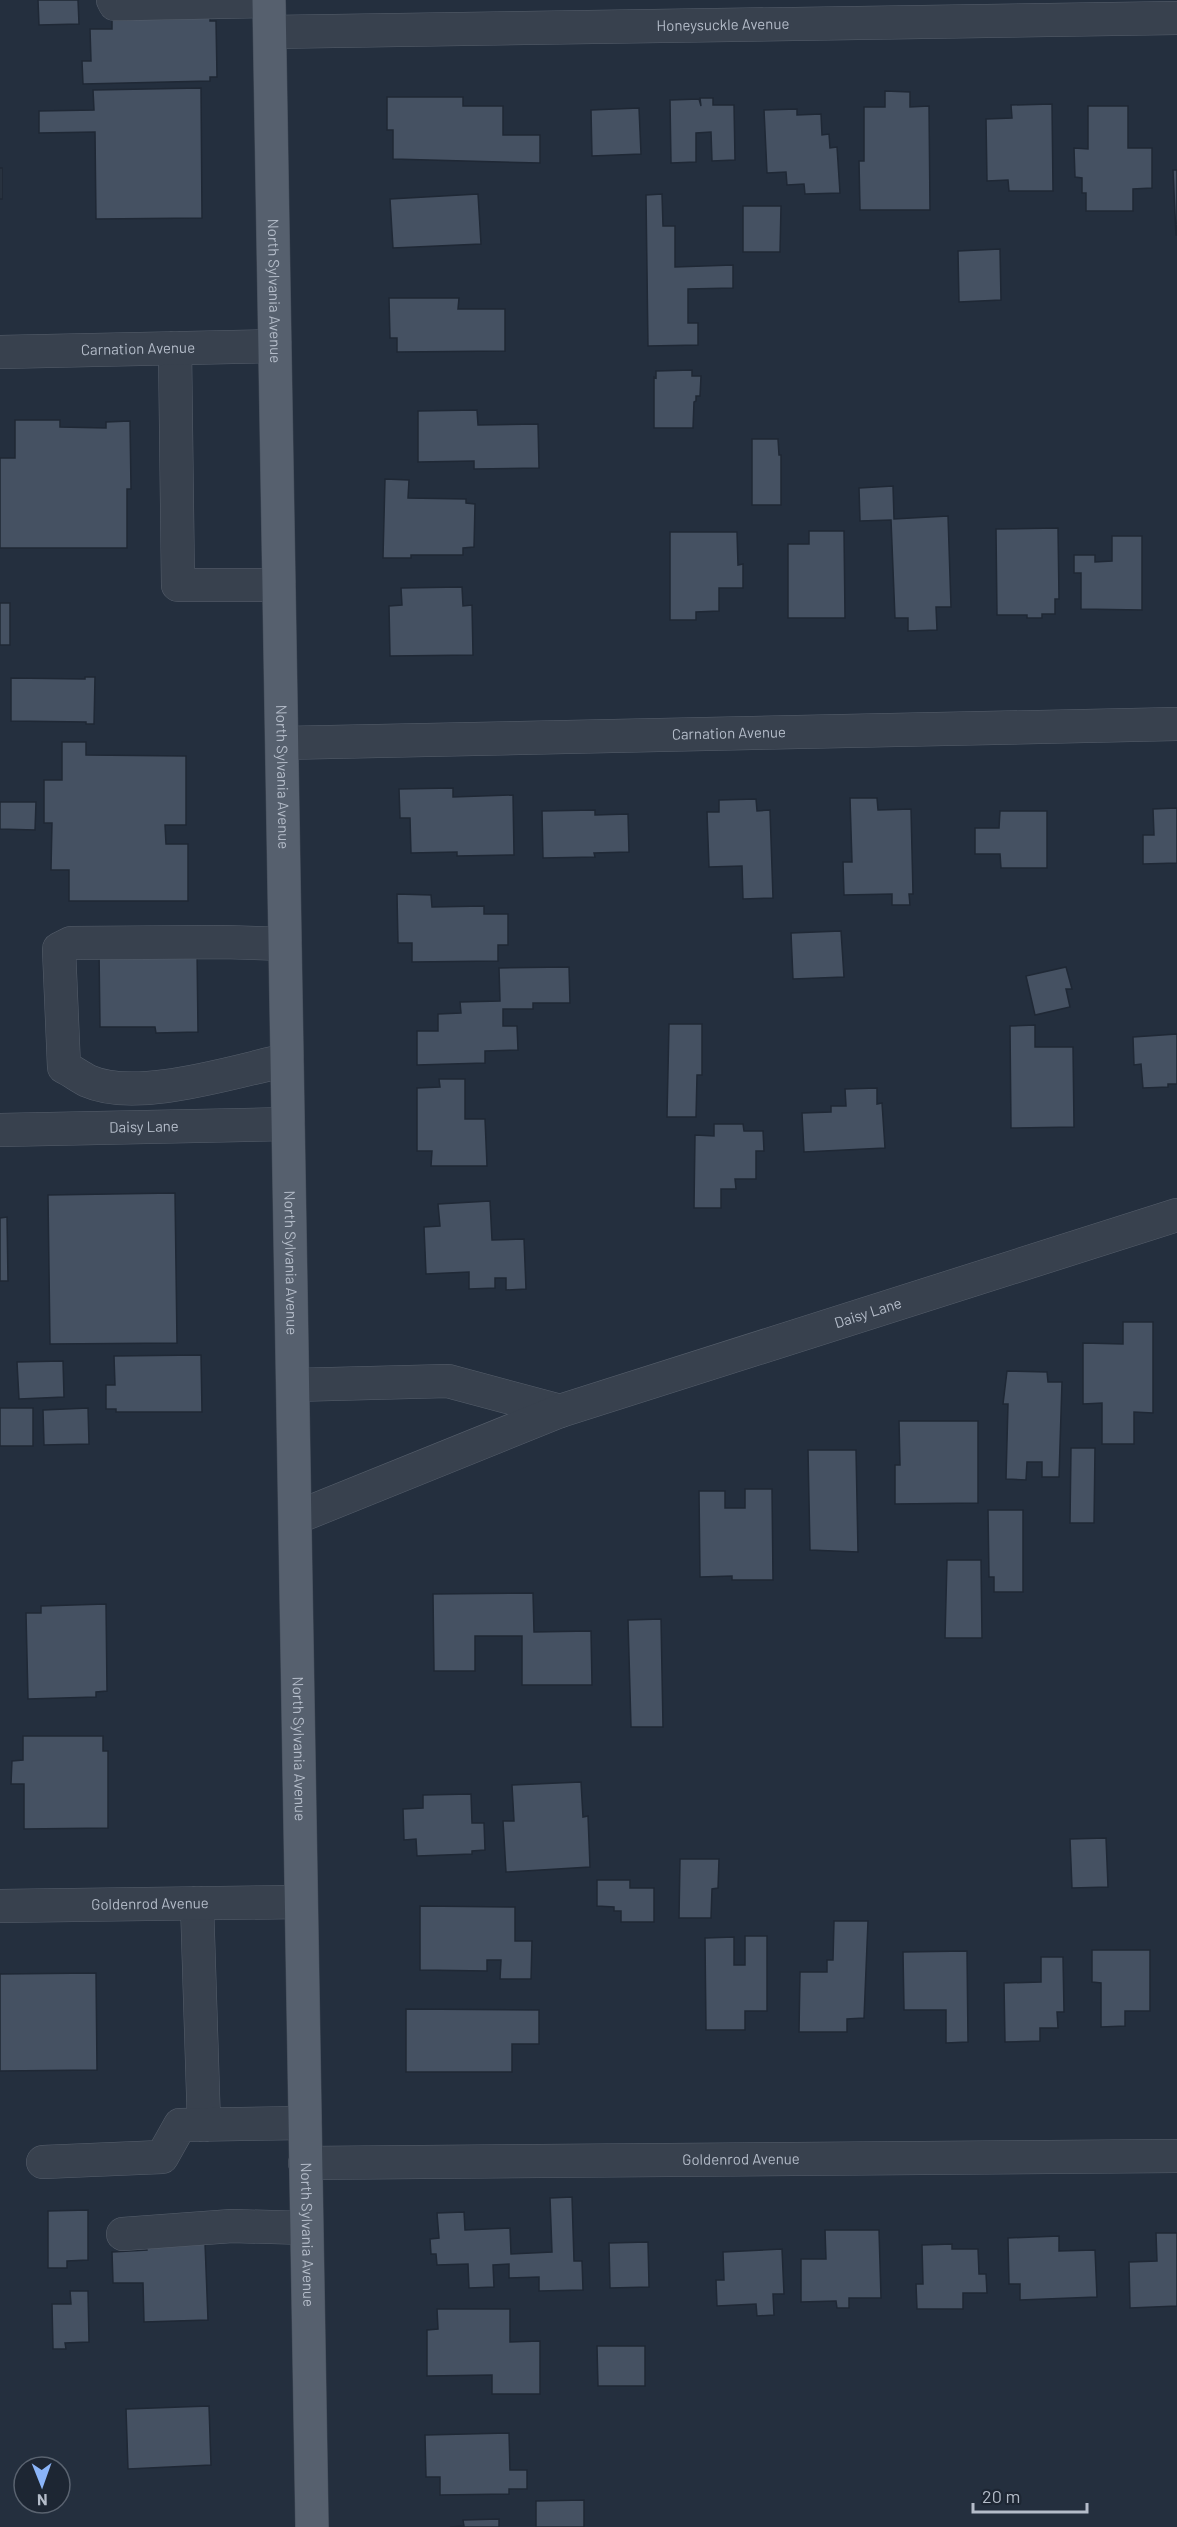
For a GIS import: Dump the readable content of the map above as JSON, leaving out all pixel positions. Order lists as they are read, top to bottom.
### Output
{
  "streets": {
    "main road": ["North Sylvania Avenue"],
    "street": [
      "Honeysuckle Avenue",
      "Carnation Avenue",
      "Daisy Lane",
      "Goldenrod Avenue"
    ]
  },
  "crossings": [
    ["Honeysuckle Avenue", "North Sylvania Avenue"],
    ["North Sylvania Avenue", "Carnation Avenue"],
    ["North Sylvania Avenue", "Daisy Lane"],
    ["North Sylvania Avenue", "Goldenrod Avenue"]
  ],
  "scale_bar": "20 m",
  "north": "bottom"
}
